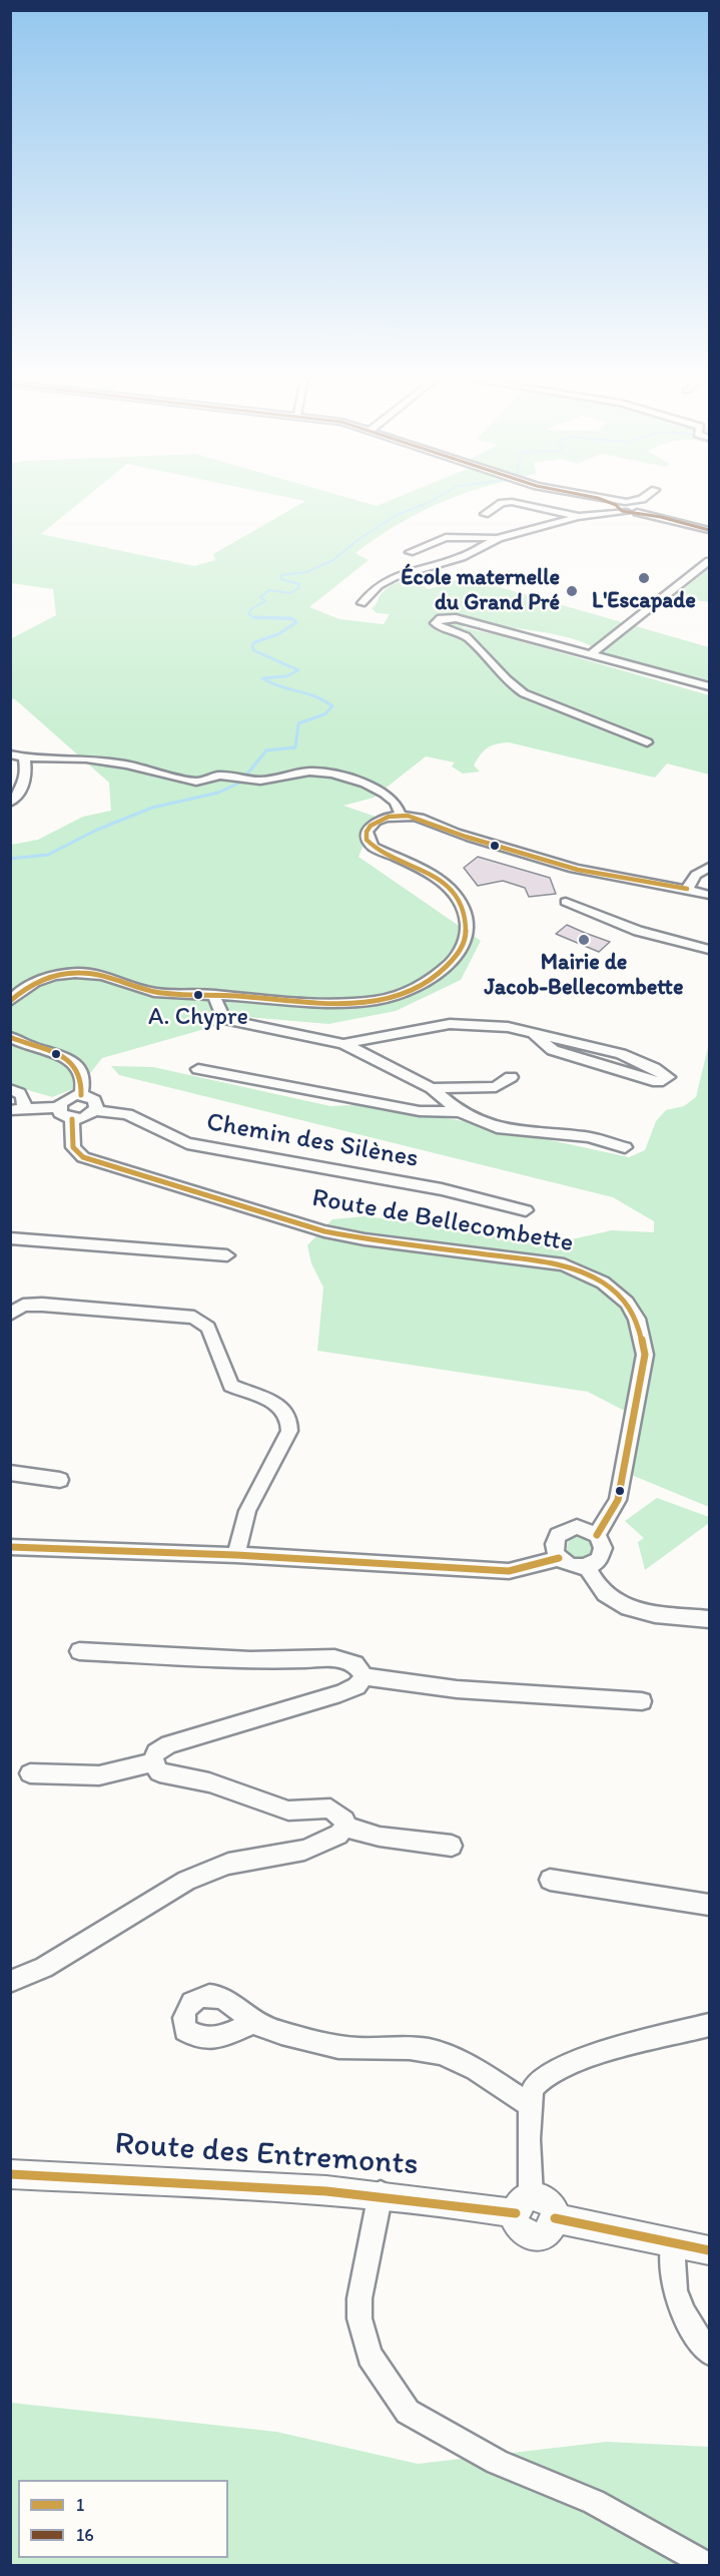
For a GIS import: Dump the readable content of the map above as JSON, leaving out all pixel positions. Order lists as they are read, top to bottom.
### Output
{
  "streets": {
    "main road": ["Route des Entremonts"],
    "street": ["Chemin des Silènes", "Route de Bellecombette"]
  },
  "crossings": [
    ["Chemin des Silènes", "Route de Bellecombette"]
  ],
  "places": [
    "L'Escapade",
    "École maternelle du Grand Pré",
    "Mairie de Jacob-Bellecombette",
    "A. Chypre"
  ],
  "lines": ["transit line 16", "transit line 1"],
  "legend": ["1", "16"]
}
